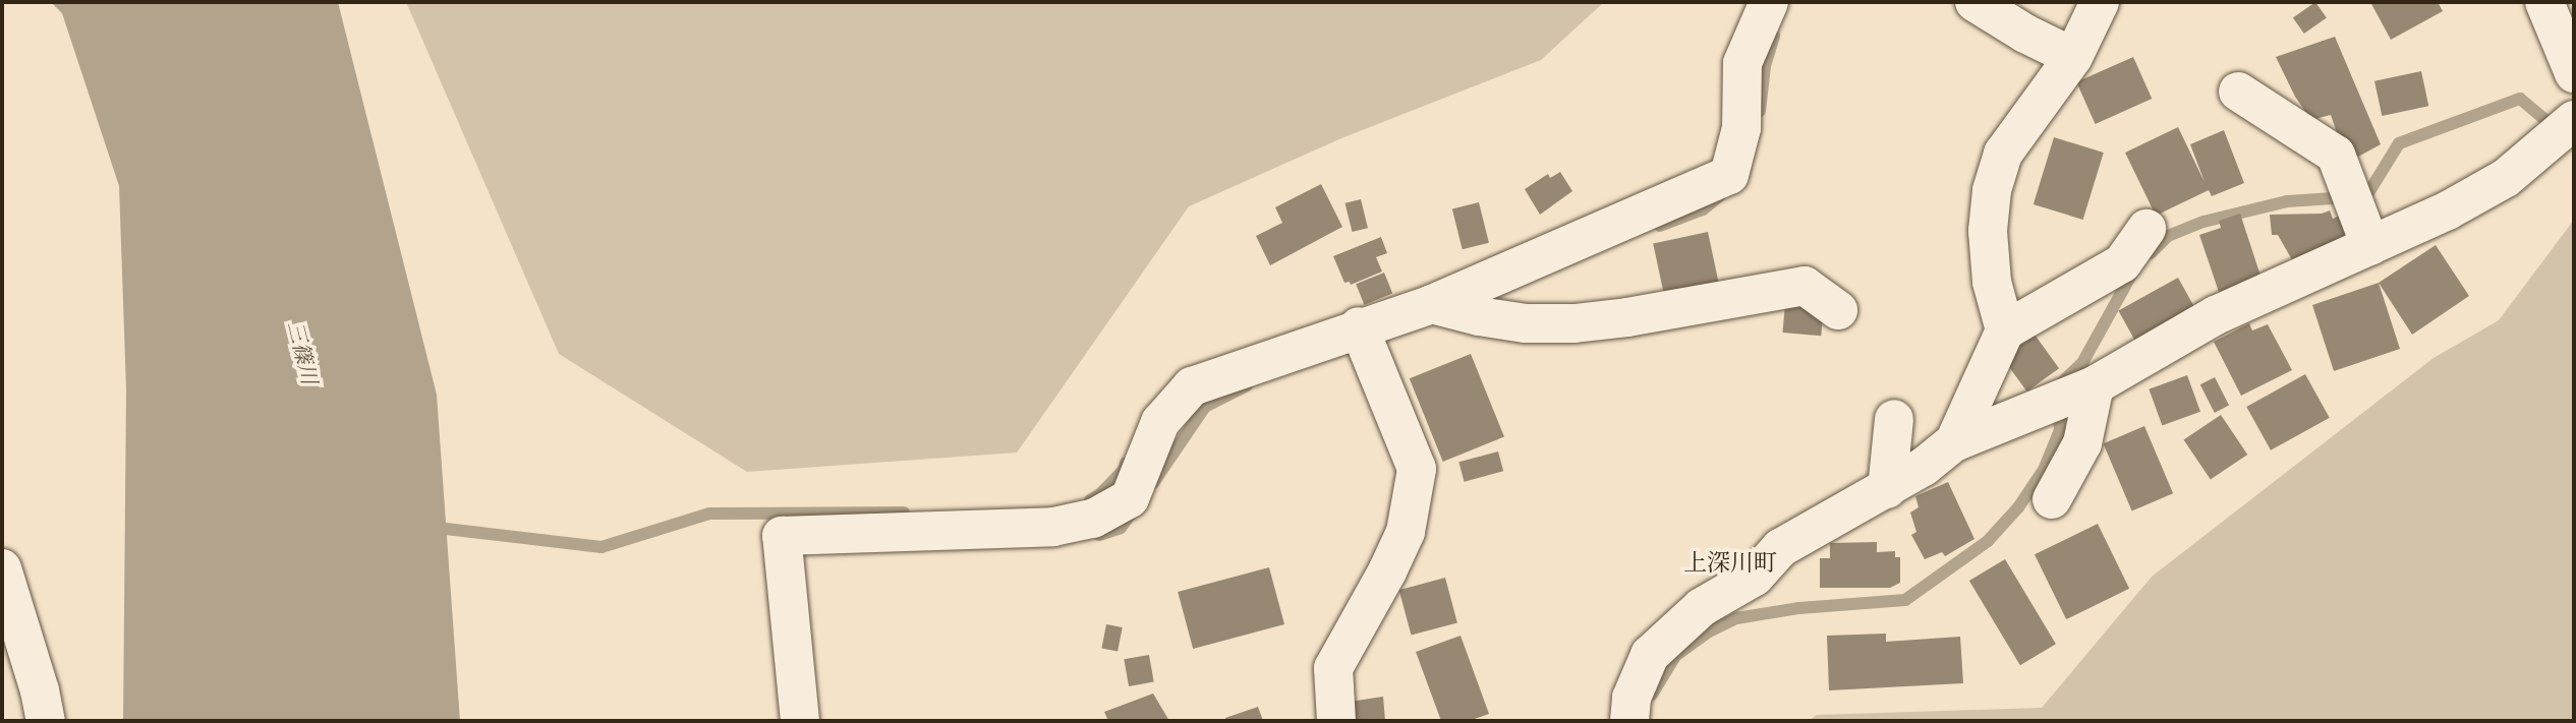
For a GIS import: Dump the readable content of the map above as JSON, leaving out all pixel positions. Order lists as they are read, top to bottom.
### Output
{
  "districts": ["上深川町"],
  "water": ["三篠川"]
}
